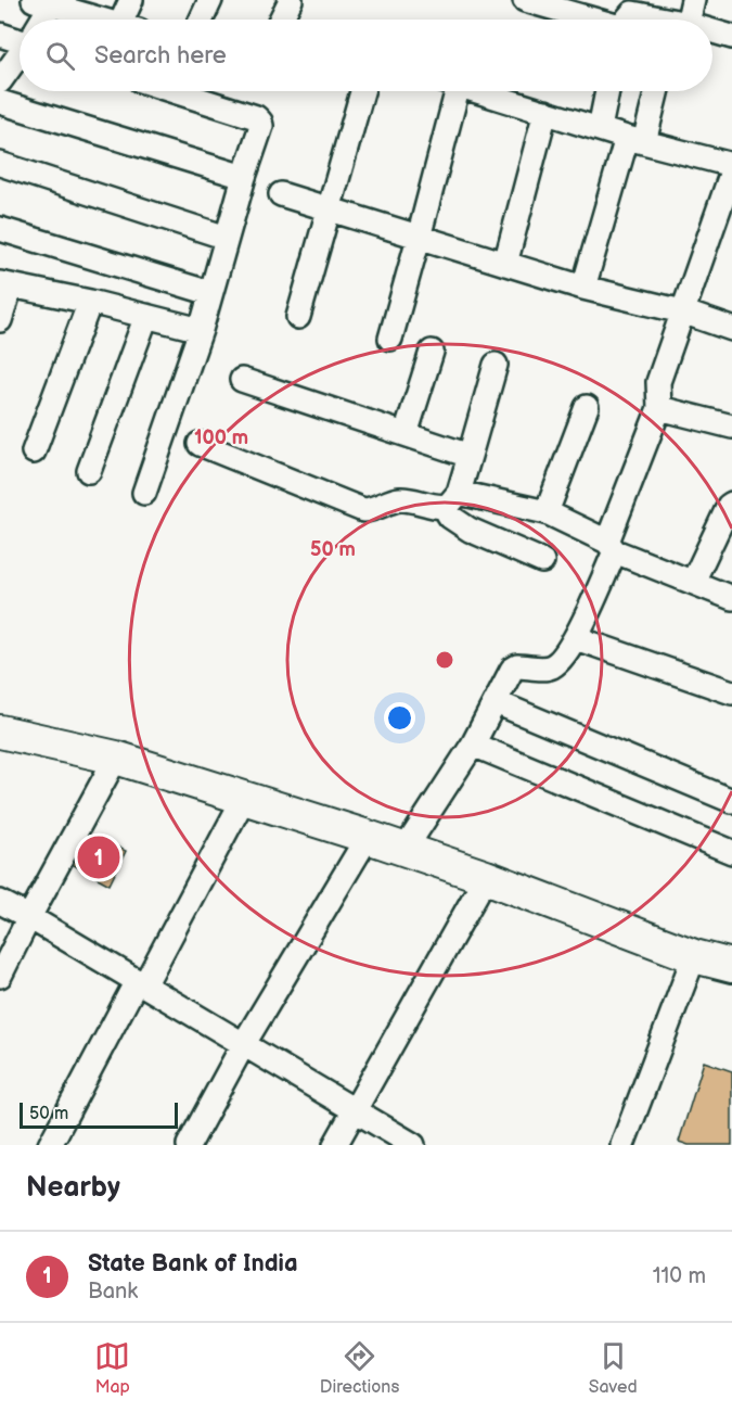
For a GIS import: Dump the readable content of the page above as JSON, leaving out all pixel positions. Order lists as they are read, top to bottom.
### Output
{
  "scale_bar": "50 m",
  "page": {
    "search": "Search here",
    "pins": "1",
    "scale": "50 m",
    "heading": "Nearby",
    "list": [
      {
        "mark": "1",
        "name": "State Bank of India",
        "note": "Bank",
        "value": "110 m"
      }
    ],
    "nav": ["Map", "Directions", "Saved"]
  },
  "rings": ["100 m", "50 m"]
}
